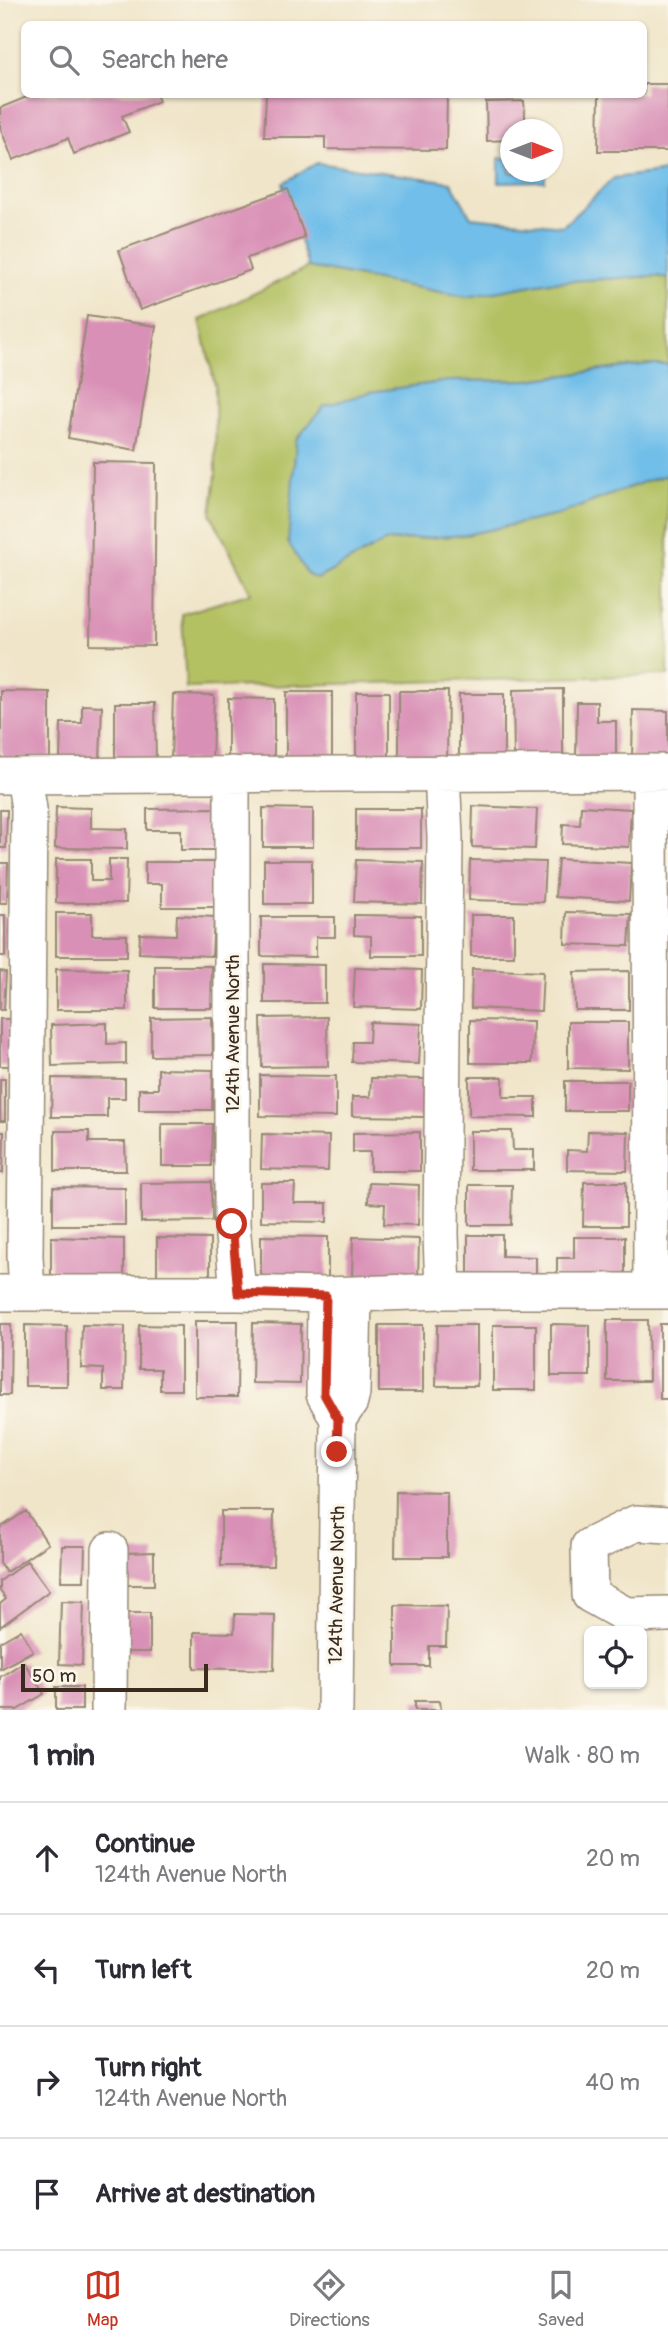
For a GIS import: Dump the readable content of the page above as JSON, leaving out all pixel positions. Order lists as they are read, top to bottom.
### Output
{
  "streets": {
    "street": ["124th Avenue North"]
  },
  "scale_bar": "50 m",
  "north": "right",
  "page": {
    "search": "Search here",
    "scale": "50 m",
    "heading": ["1 min", "Walk · 80 m"],
    "list": [
      ["Continue", "124th Avenue North", "20 m"],
      ["Turn left", "20 m"],
      ["Turn right", "124th Avenue North", "40 m"],
      "Arrive at destination"
    ],
    "nav": ["Map", "Directions", "Saved"]
  }
}
